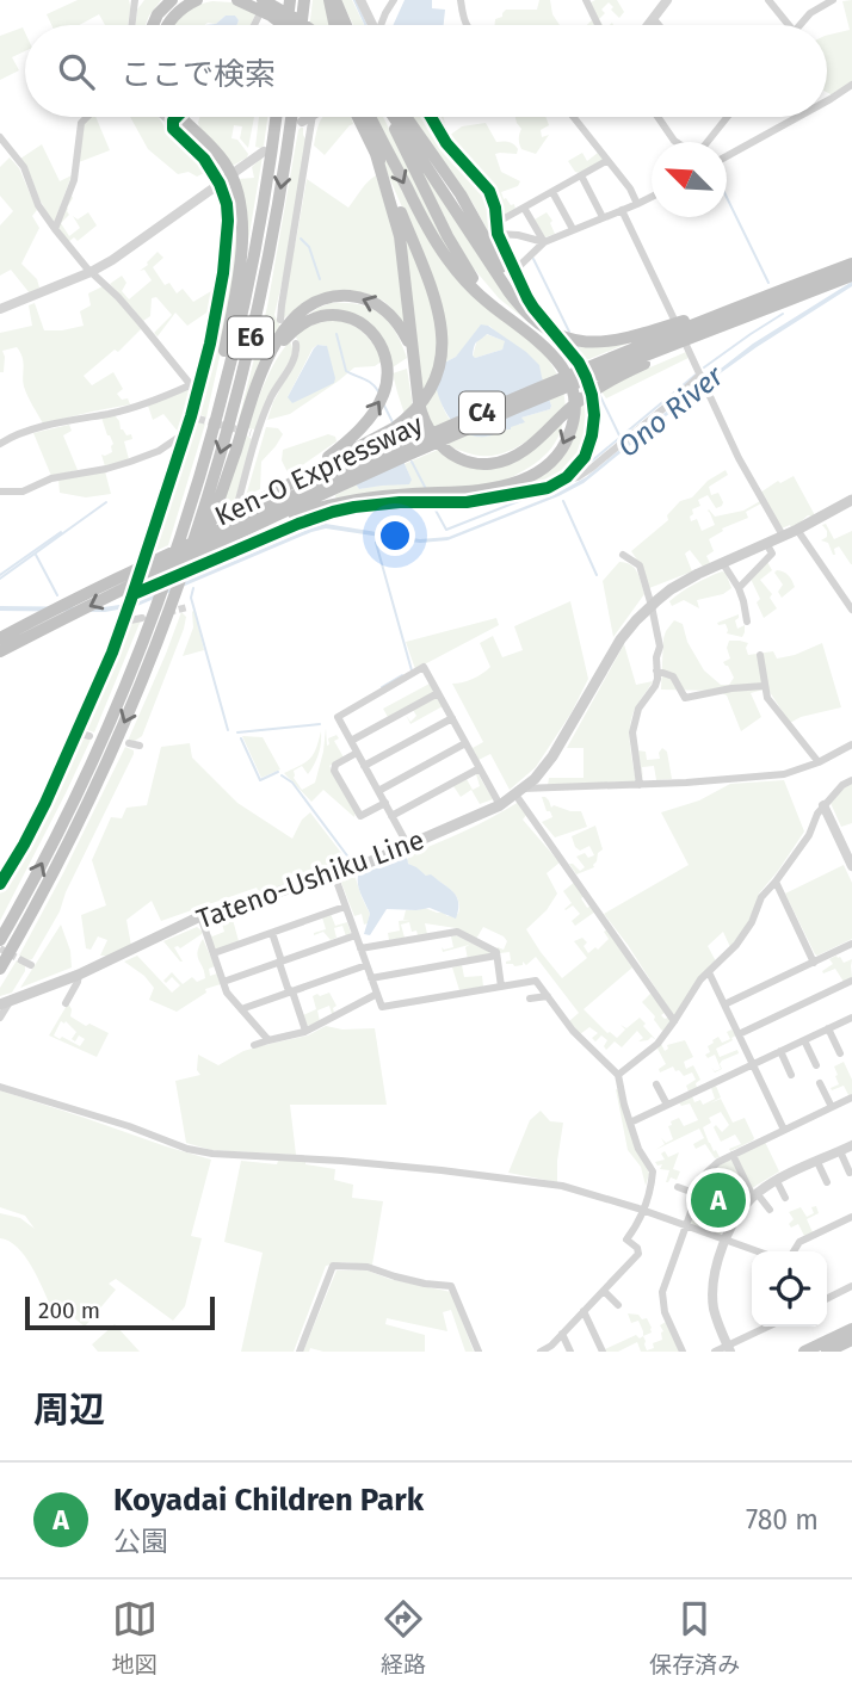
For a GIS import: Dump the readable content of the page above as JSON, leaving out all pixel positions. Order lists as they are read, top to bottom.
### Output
{
  "streets": {
    "highway": ["E6", "C4", "Ken-O Expressway"],
    "main road": ["Tateno-Ushiku Line"]
  },
  "crossings": [
    ["E6", "Ken-O Expressway"]
  ],
  "water": ["Ono River"],
  "scale_bar": "200 m",
  "north": "top left",
  "page": {
    "search": "ここで検索",
    "pins": "A",
    "scale": "200 m",
    "heading": "周辺",
    "list": [
      {
        "mark": "A",
        "name": "Koyadai Children Park",
        "note": "公園",
        "value": "780 m"
      }
    ],
    "nav": ["地図", "経路", "保存済み"]
  }
}
